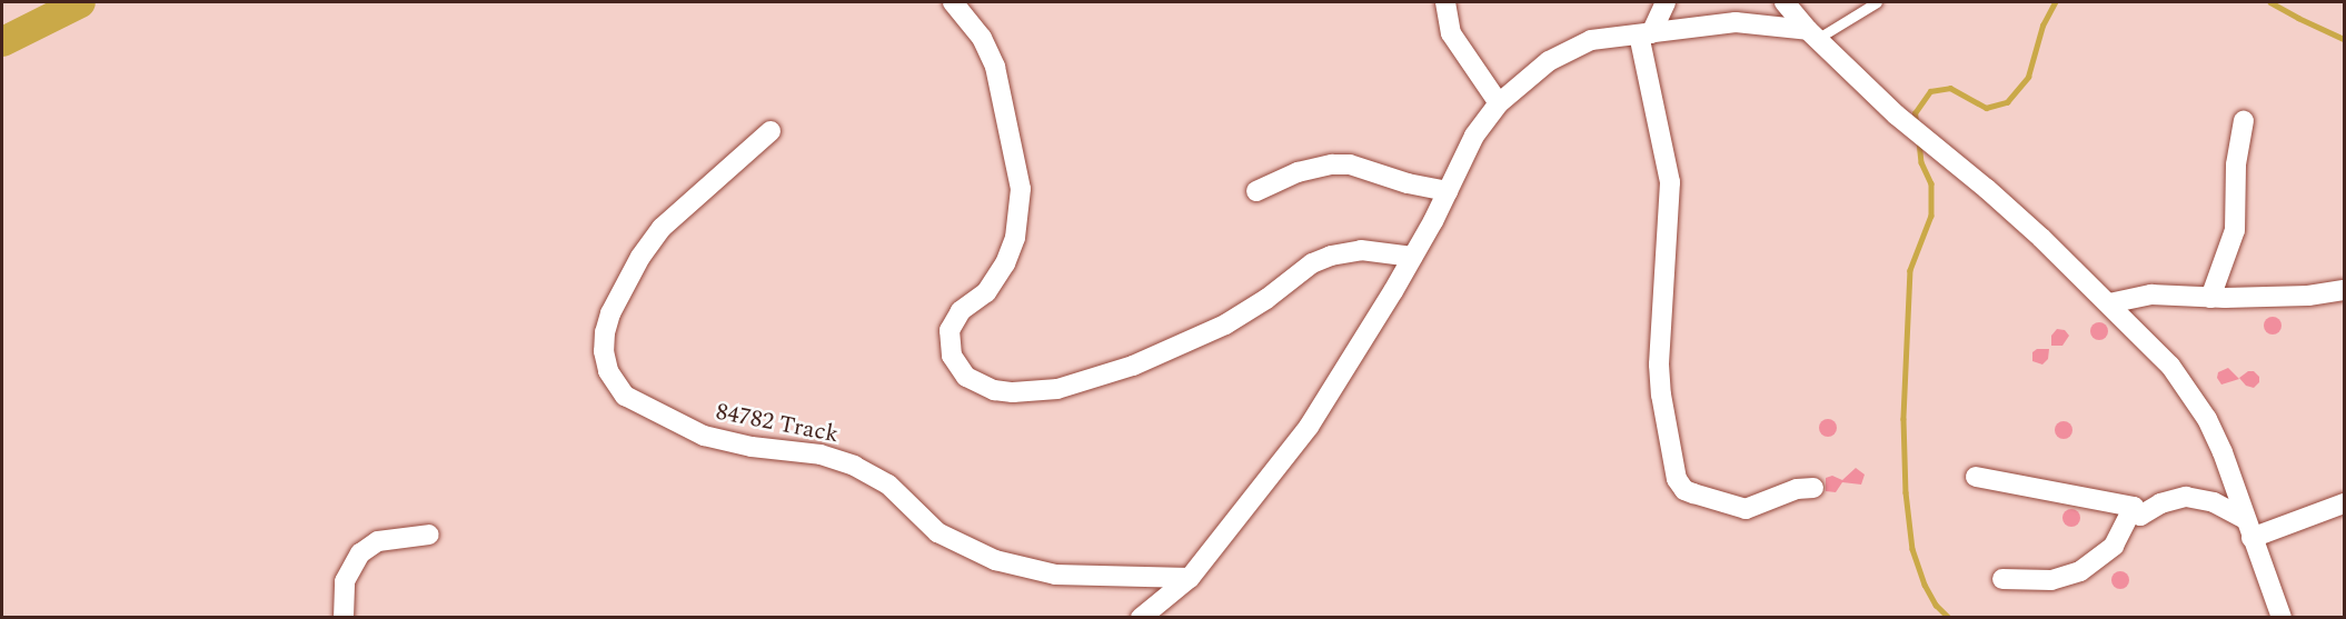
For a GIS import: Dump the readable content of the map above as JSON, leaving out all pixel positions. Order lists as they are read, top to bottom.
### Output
{
  "streets": {
    "street": ["84782 Track"]
  }
}
